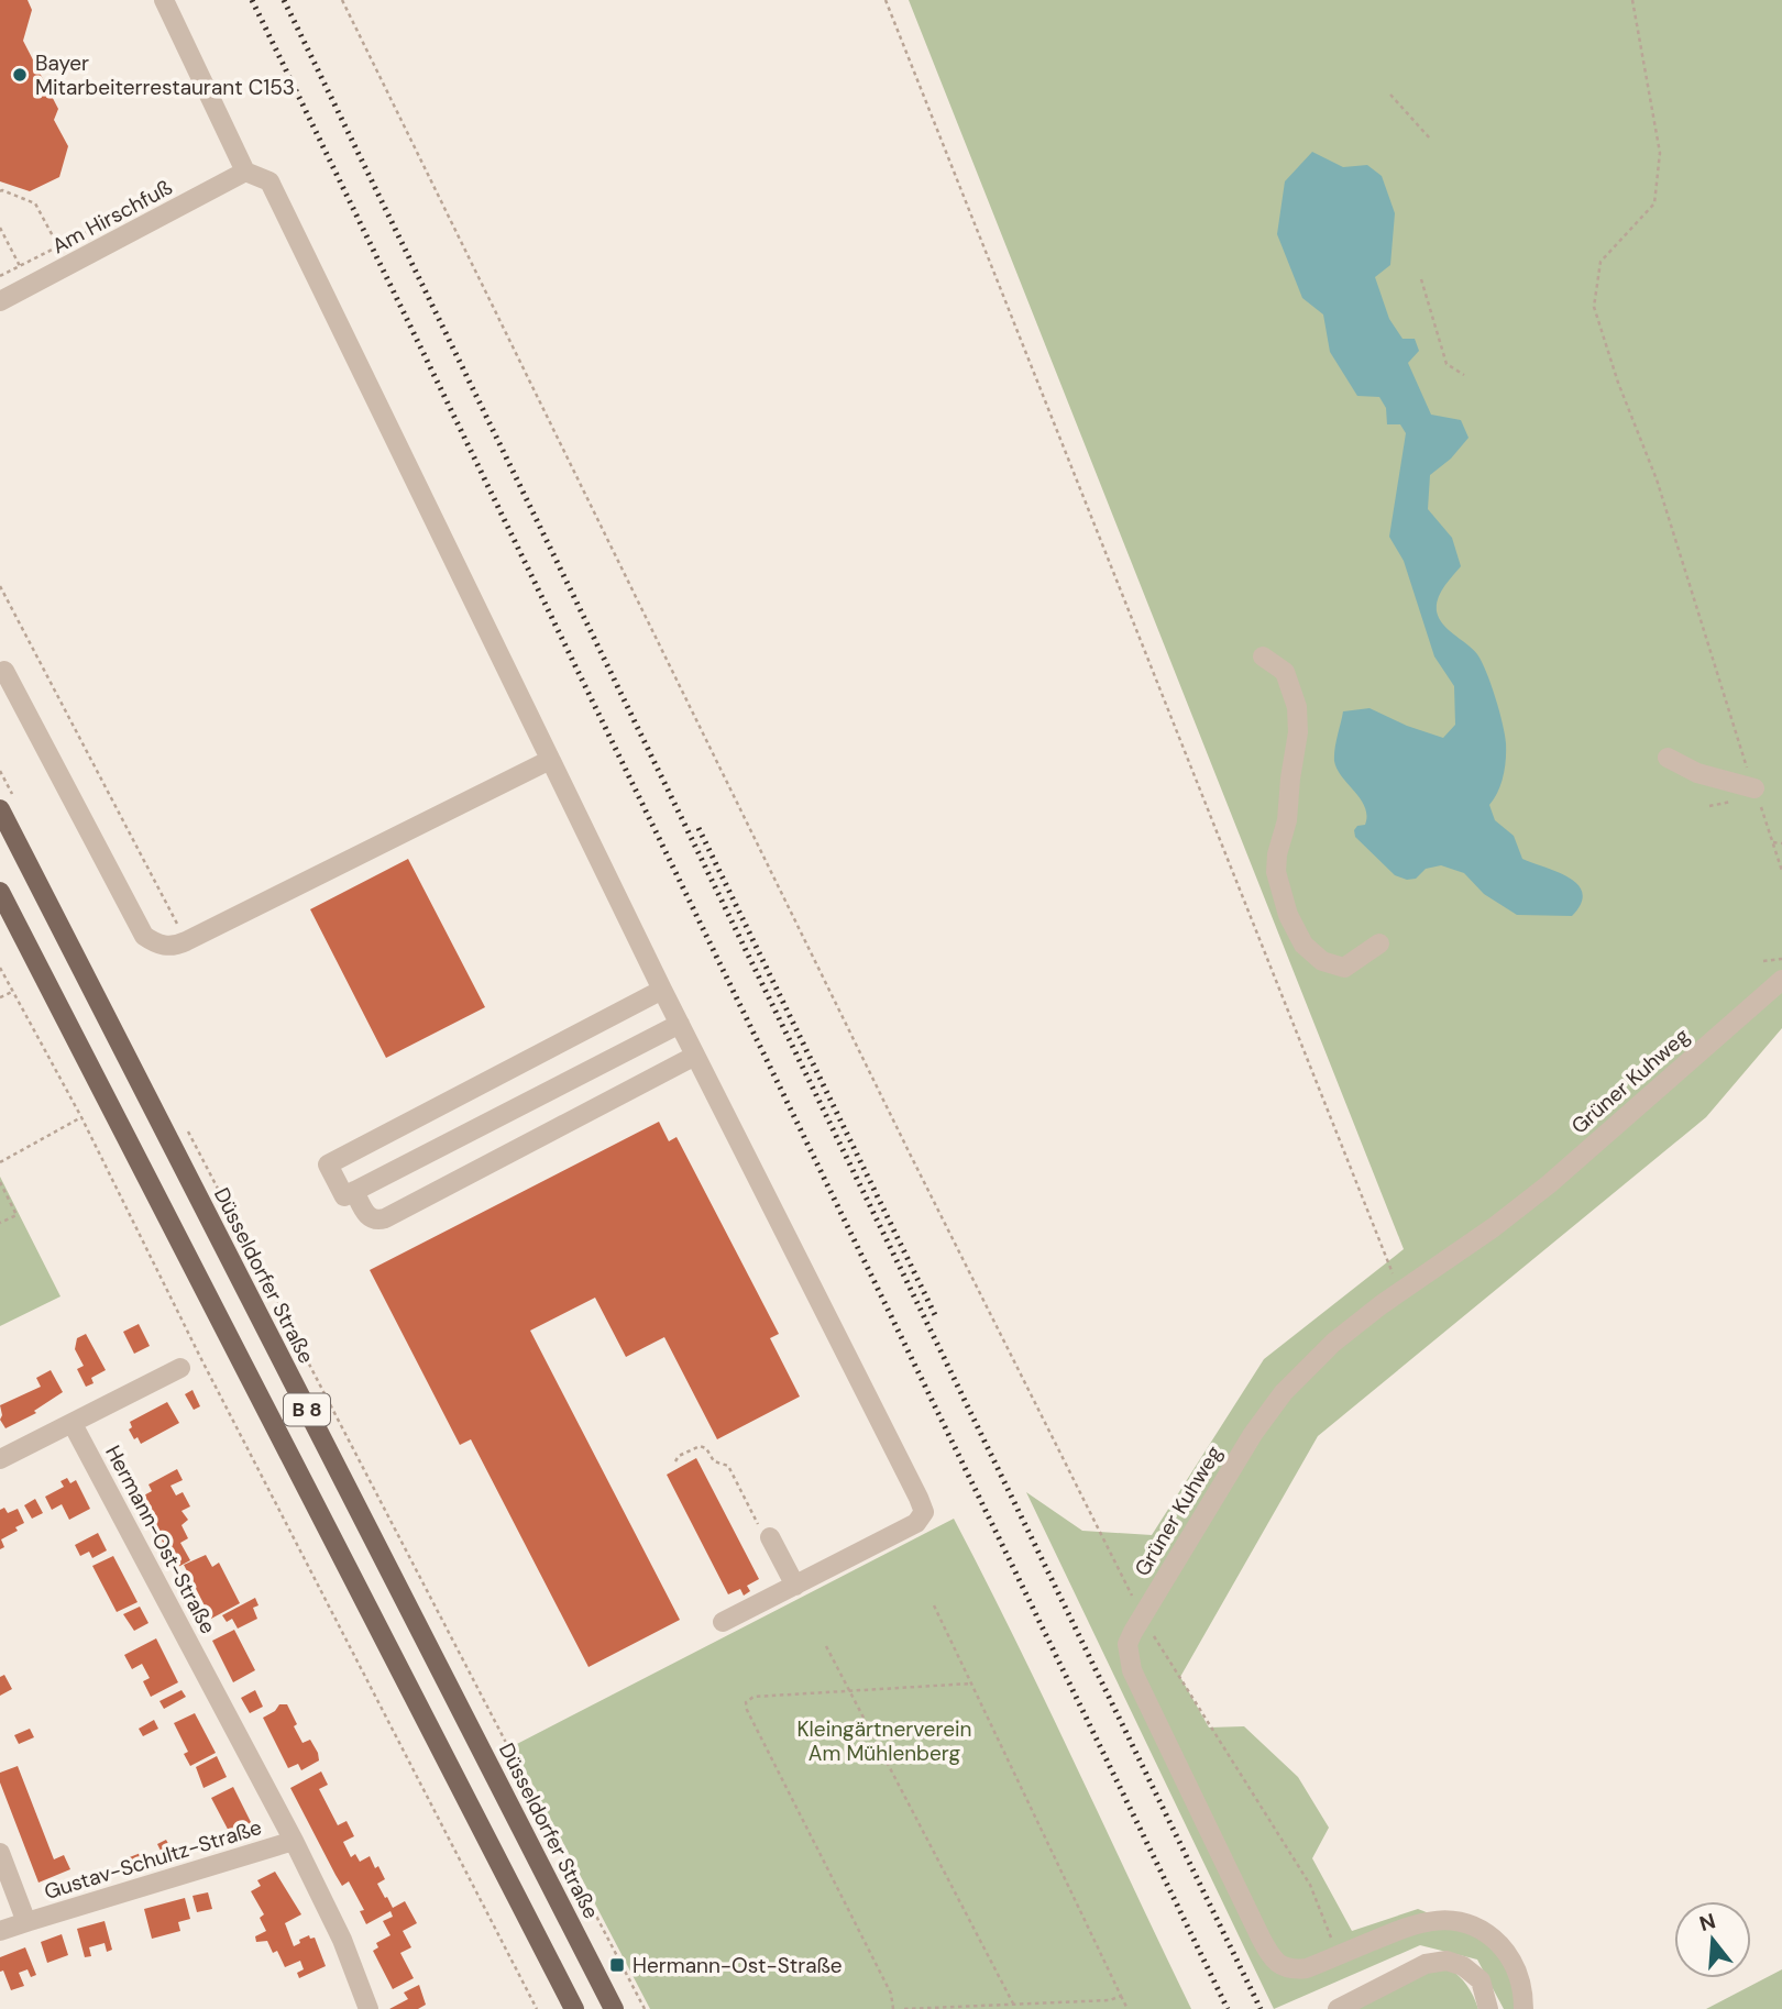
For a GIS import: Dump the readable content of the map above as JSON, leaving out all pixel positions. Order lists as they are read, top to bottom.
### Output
{
  "streets": {
    "main road": ["Düsseldorfer Straße", "B 8"],
    "street": [
      "Am Hirschfuß",
      "Grüner Kuhweg",
      "Hermann-Ost-Straße",
      "Gustav-Schultz-Straße"
    ]
  },
  "crossings": [
    ["Hermann-Ost-Straße", "Gustav-Schultz-Straße"]
  ],
  "parks": ["Kleingärtnerverein Am Mühlenberg"],
  "places": {
    "other": ["Bayer Mitarbeiterrestaurant C153"],
    "transit": ["Hermann-Ost-Straße"]
  },
  "north": "top"
}
